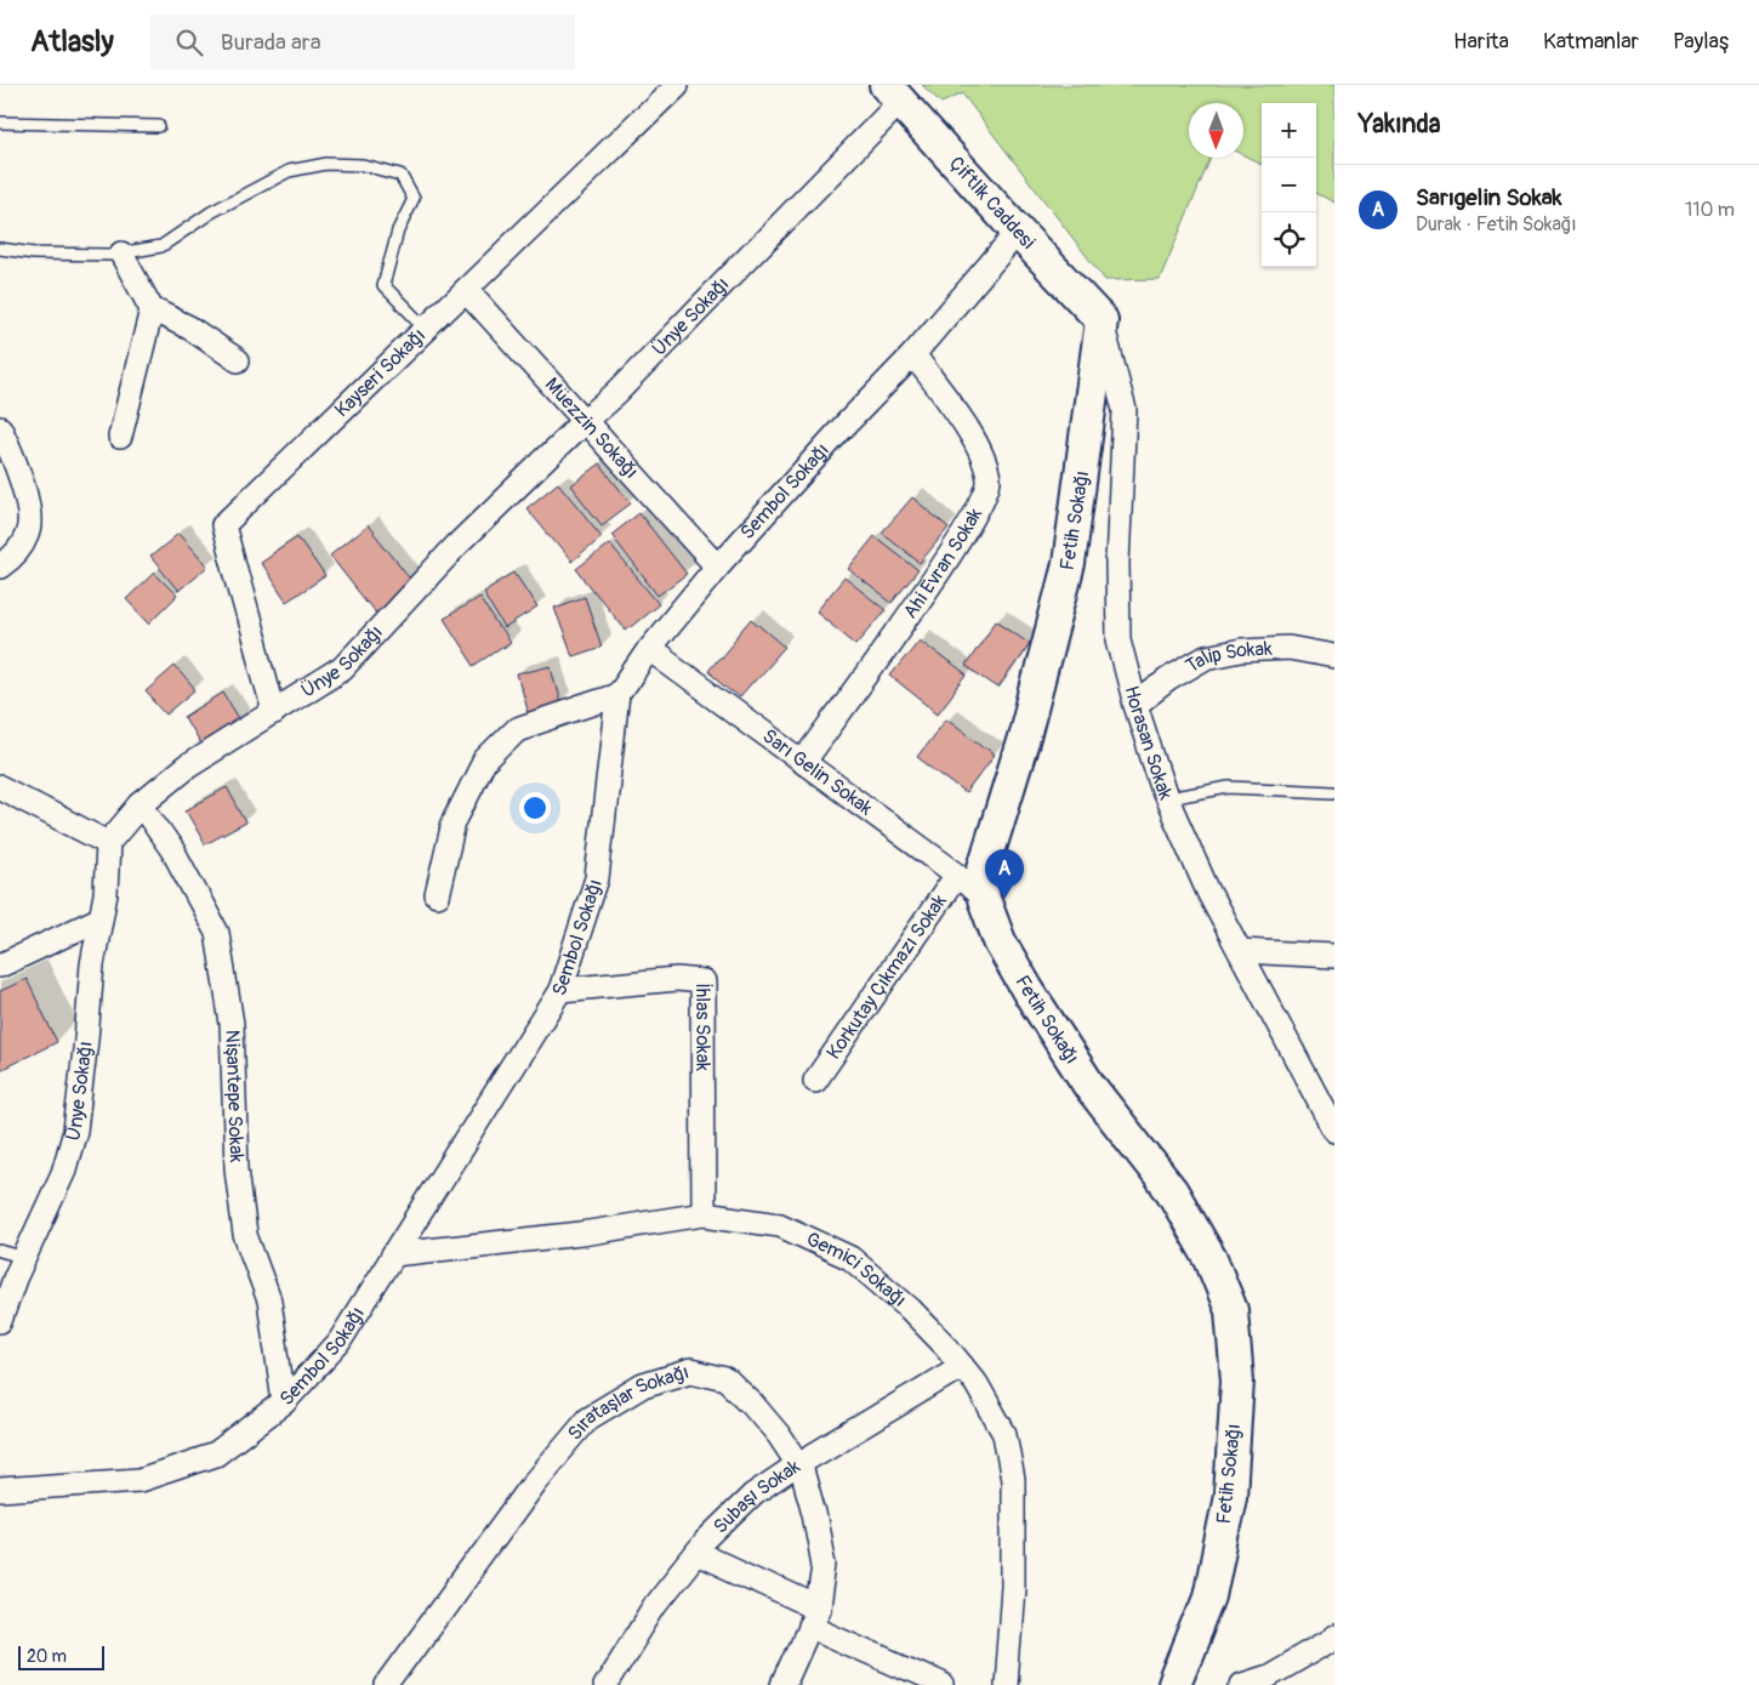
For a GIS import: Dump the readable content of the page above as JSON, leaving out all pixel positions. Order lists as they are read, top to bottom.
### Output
{
  "streets": {
    "street": [
      "Çiftlik Caddesi",
      "Ünye Sokağı",
      "Kayseri Sokağı",
      "Müezzin Sokağı",
      "Sembol Sokağı",
      "Fetih Sokağı",
      "Ahi Evran Sokak",
      "Talip Sokak",
      "Horasan Sokak",
      "Sarı Gelin Sokak",
      "Korkutay Çıkmazı Sokak",
      "İhlas Sokak",
      "Nişantepe Sokak",
      "Gemici Sokağı",
      "Sırataşlar Sokağı",
      "Subaşı Sokak"
    ]
  },
  "crossings": [
    ["Çiftlik Caddesi", "Ünye Sokağı"],
    ["Çiftlik Caddesi", "Sembol Sokağı"],
    ["Çiftlik Caddesi", "Fetih Sokağı"],
    ["Çiftlik Caddesi", "Horasan Sokak"],
    ["Ünye Sokağı", "Kayseri Sokağı"],
    ["Ünye Sokağı", "Müezzin Sokağı"],
    ["Ünye Sokağı", "Nişantepe Sokak"],
    ["Kayseri Sokağı", "Müezzin Sokağı"],
    ["Müezzin Sokağı", "Sembol Sokağı"],
    ["Sembol Sokağı", "Ahi Evran Sokak"],
    ["Sembol Sokağı", "Sarı Gelin Sokak"],
    ["Sembol Sokağı", "İhlas Sokak"],
    ["Sembol Sokağı", "Nişantepe Sokak"],
    ["Sembol Sokağı", "Gemici Sokağı"],
    ["Fetih Sokağı", "Horasan Sokak"],
    ["Fetih Sokağı", "Sarı Gelin Sokak"],
    ["Ahi Evran Sokak", "Sarı Gelin Sokak"],
    ["Talip Sokak", "Horasan Sokak"],
    ["Sarı Gelin Sokak", "Korkutay Çıkmazı Sokak"],
    ["İhlas Sokak", "Gemici Sokağı"],
    ["Gemici Sokağı", "Subaşı Sokak"],
    ["Sırataşlar Sokağı", "Subaşı Sokak"]
  ],
  "scale_bar": "20 m",
  "north": "bottom",
  "page": {
    "header": "Atlasly",
    "search": "Burada ara",
    "nav": ["Harita", "Katmanlar", "Paylaş"],
    "heading": "Yakında",
    "map_buttons": ["+", "−"],
    "list": [
      {
        "mark": "A",
        "name": "Sarıgelin Sokak",
        "note": "Durak · Fetih Sokağı",
        "value": "110 m"
      }
    ],
    "pins": "A",
    "scale": "20 m"
  }
}
